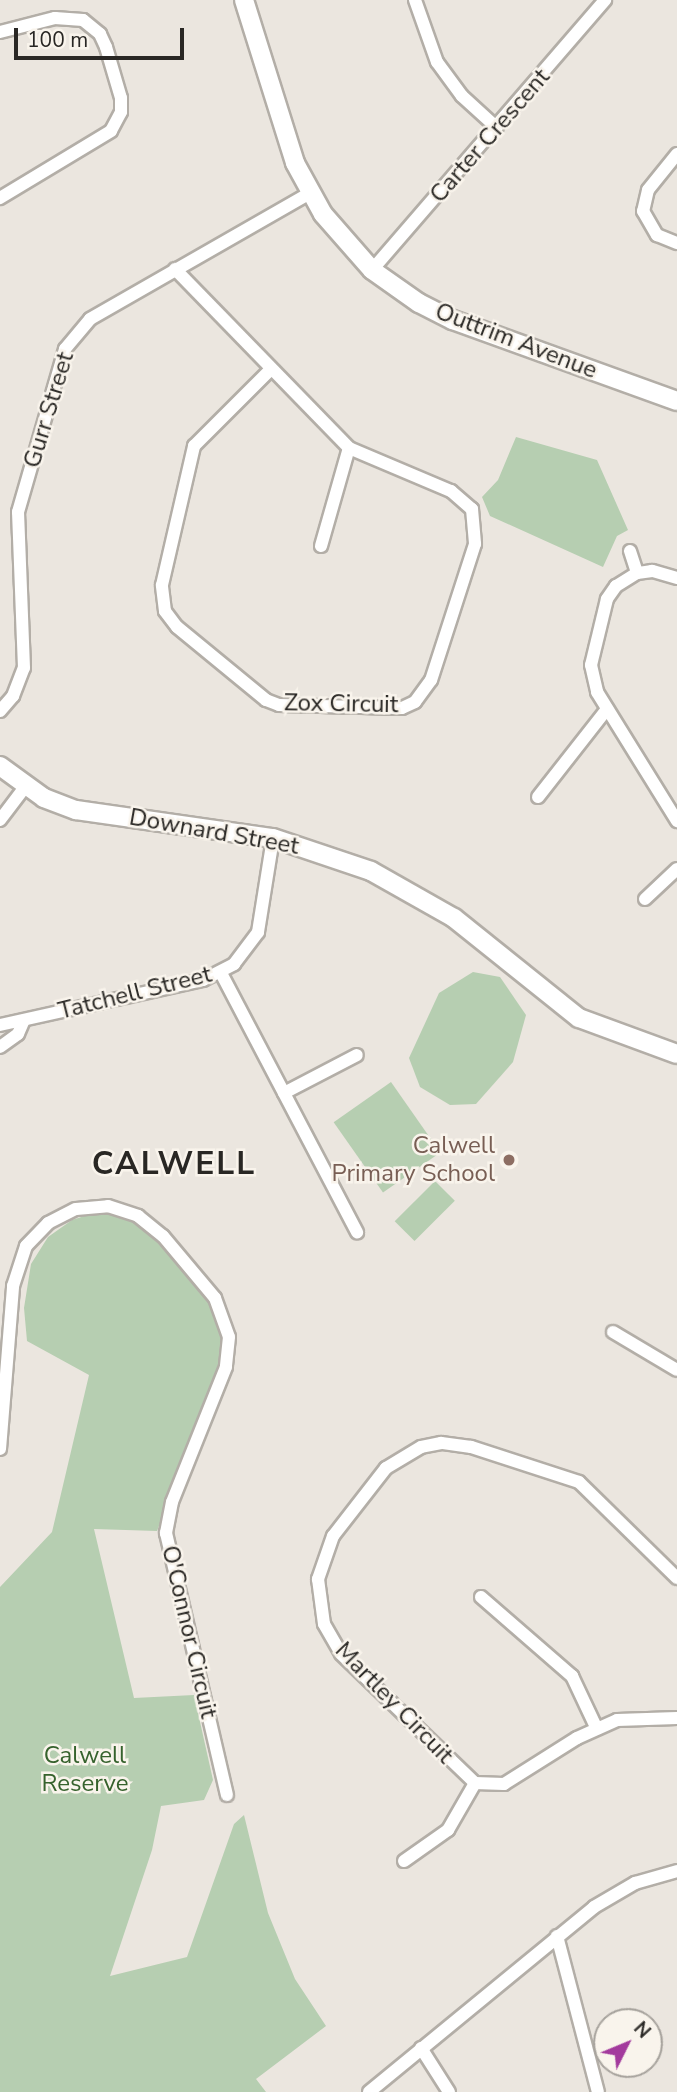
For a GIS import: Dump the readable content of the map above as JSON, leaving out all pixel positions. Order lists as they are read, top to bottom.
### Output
{
  "streets": {
    "street": [
      "Carter Crescent",
      "Outtrim Avenue",
      "Gurr Street",
      "Zox Circuit",
      "Downard Street",
      "Tatchell Street",
      "O'Connor Circuit",
      "Martley Circuit"
    ]
  },
  "crossings": [
    ["Carter Crescent", "Outtrim Avenue"],
    ["Outtrim Avenue", "Gurr Street"],
    ["Gurr Street", "Zox Circuit"],
    ["Downard Street", "Tatchell Street"]
  ],
  "districts": ["CALWELL"],
  "parks": ["Calwell Reserve"],
  "places": ["Calwell Primary School"],
  "scale_bar": "100 m",
  "north": "top right"
}
